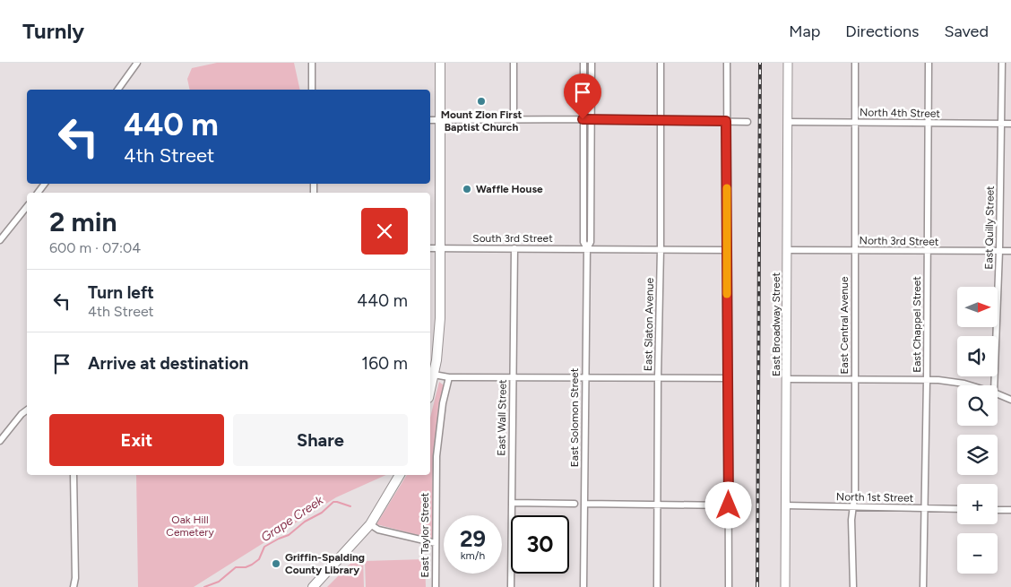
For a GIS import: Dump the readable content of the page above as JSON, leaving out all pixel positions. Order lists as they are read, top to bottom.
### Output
{
  "streets": {
    "main road": ["East Broadway Street"],
    "street": [
      "North 4th Street",
      "East Quilly Street",
      "South 3rd Street",
      "North 3rd Street",
      "East Slaton Avenue",
      "East Chappel Street",
      "East Central Avenue",
      "East Wall Street",
      "East Solomon Street",
      "North 1st Street",
      "East Taylor Street"
    ]
  },
  "crossings": [
    ["North 4th Street", "East Quilly Street"],
    ["North 4th Street", "East Broadway Street"],
    ["North 4th Street", "East Chappel Street"],
    ["North 4th Street", "East Central Avenue"],
    ["East Quilly Street", "North 3rd Street"],
    ["South 3rd Street", "East Wall Street"],
    ["South 3rd Street", "East Solomon Street"],
    ["North 3rd Street", "East Broadway Street"],
    ["North 3rd Street", "East Chappel Street"],
    ["North 3rd Street", "East Central Avenue"],
    ["East Broadway Street", "North 1st Street"],
    ["East Chappel Street", "North 1st Street"],
    ["East Central Avenue", "North 1st Street"]
  ],
  "water": ["Grape Creek"],
  "parks": ["Oak Hill Cemetery"],
  "places": ["Mount Zion First Baptist Church", "Waffle House", "Griffin-Spalding County Library"],
  "north": "right",
  "page": {
    "header": "Turnly",
    "nav": ["Map", "Directions", "Saved"],
    "turn": ["440 m", "4th Street"],
    "heading": ["2 min", "600 m · 07:04"],
    "list": [
      {
        "name": "Turn left",
        "note": "4th Street",
        "value": "440 m"
      },
      {
        "name": "Arrive at destination",
        "value": "160 m"
      }
    ],
    "map_buttons": ["+", "−"],
    "buttons": ["Exit", "Share"],
    "speed": "29 km/h",
    "limit": "30"
  }
}
